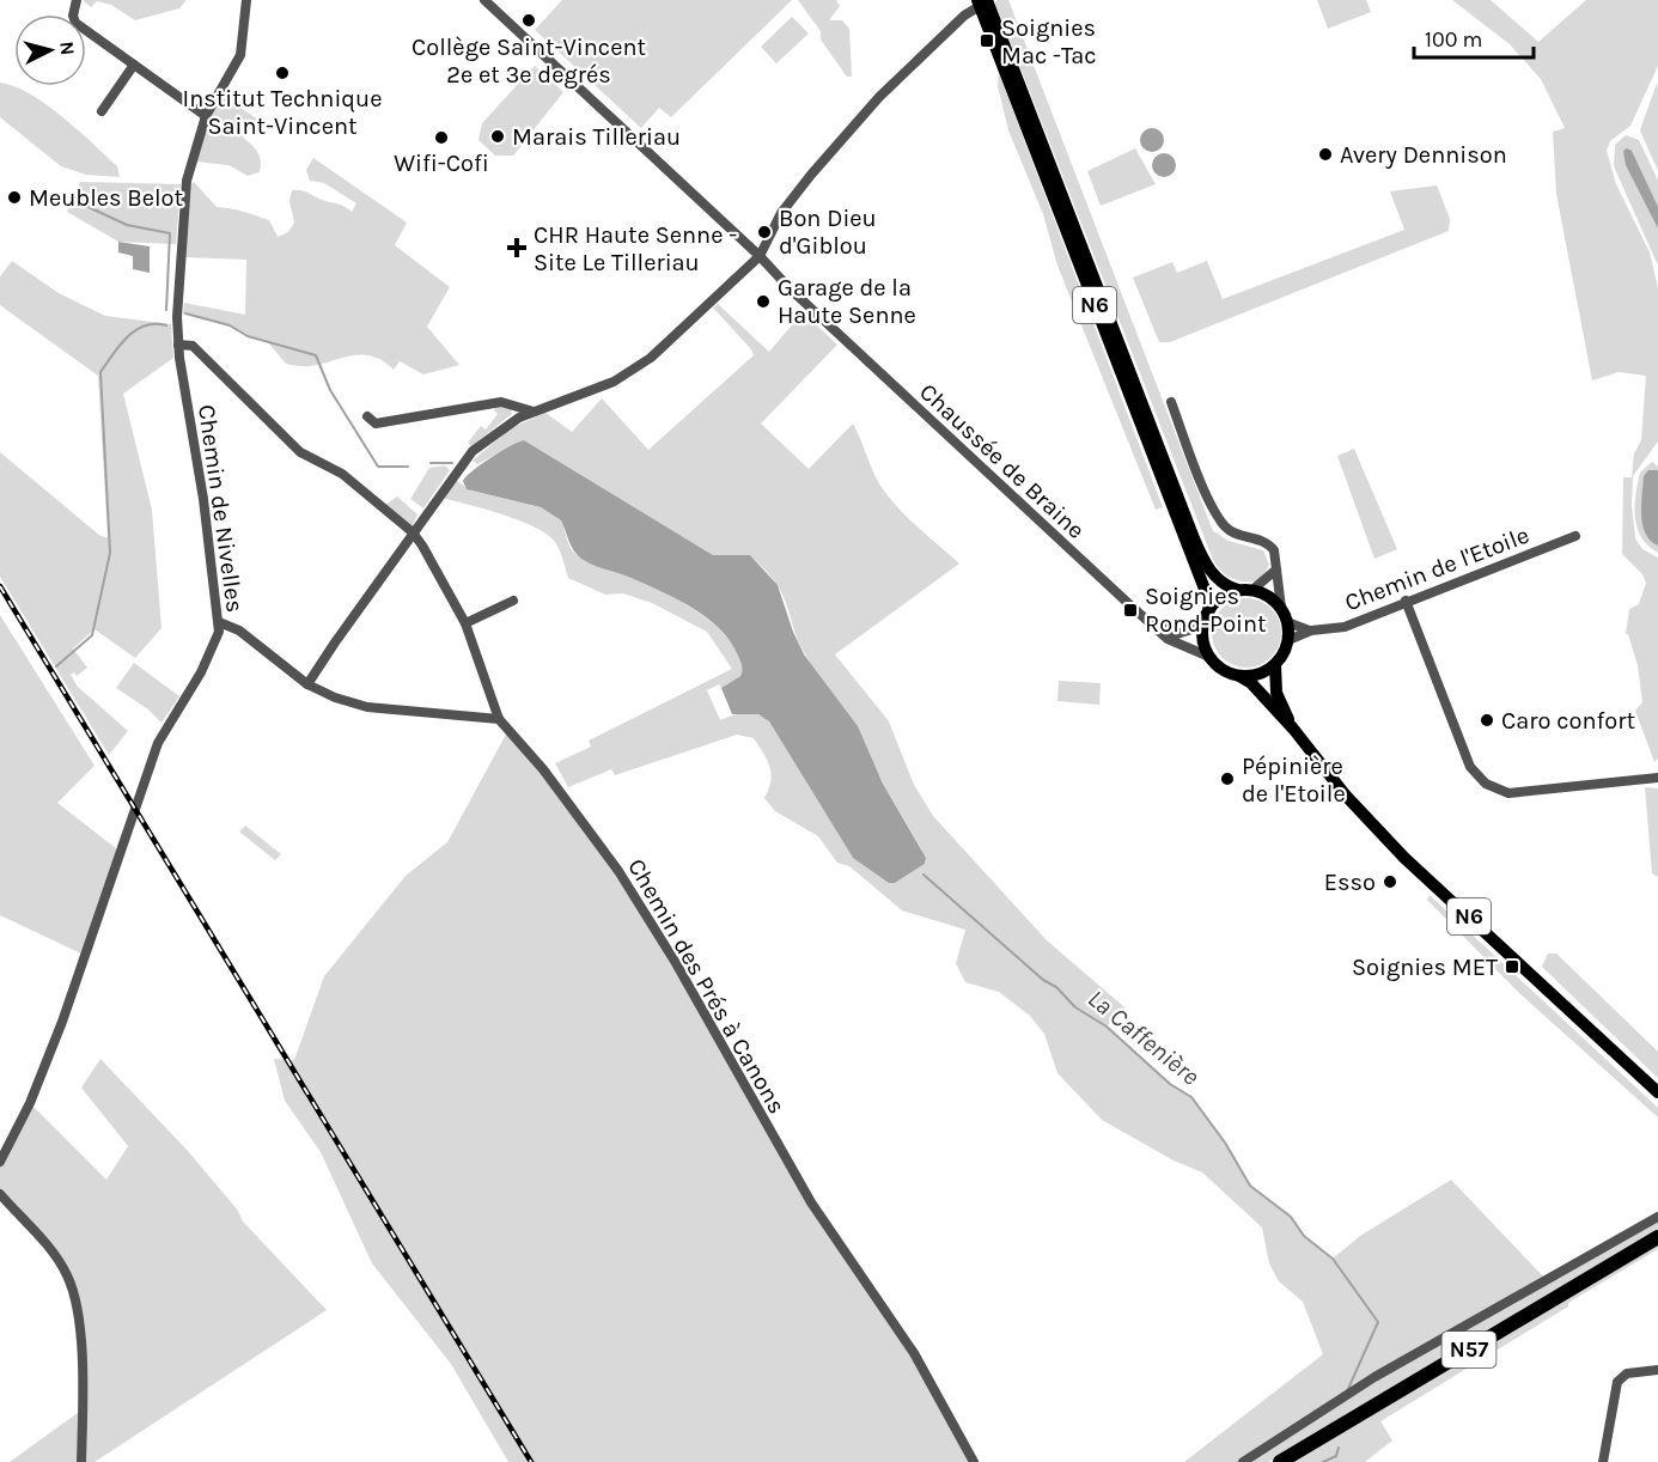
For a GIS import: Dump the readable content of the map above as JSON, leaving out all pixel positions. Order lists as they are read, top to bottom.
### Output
{
  "streets": {
    "highway": ["N57"],
    "main road": ["N6"],
    "street": [
      "Chaussée de Braine",
      "Chemin de Nivelles",
      "Chemin de l'Etoile",
      "Chemin des Prés à Canons"
    ]
  },
  "crossings": [
    ["N6", "Chaussée de Braine"],
    ["N6", "Chemin de l'Etoile"],
    ["Chaussée de Braine", "Chemin de l'Etoile"]
  ],
  "water": ["La Caffenière"],
  "places": {
    "other": [
      "Collège Saint-Vincent 2e et 3e degrés",
      "Institut Technique Saint-Vincent",
      "Marais Tilleriau",
      "Wifi-Cofi",
      "Avery Dennison",
      "Meubles Belot",
      "Bon Dieu d'Giblou",
      "Garage de la Haute Senne",
      "Caro confort",
      "Pépinière de l'Etoile",
      "Esso"
    ],
    "transit": ["Soignies Mac -Tac", "Soignies Rond-Point", "Soignies MET"],
    "health": ["CHR Haute Senne - Site Le Tilleriau"]
  },
  "scale_bar": "100 m",
  "north": "right"
}
